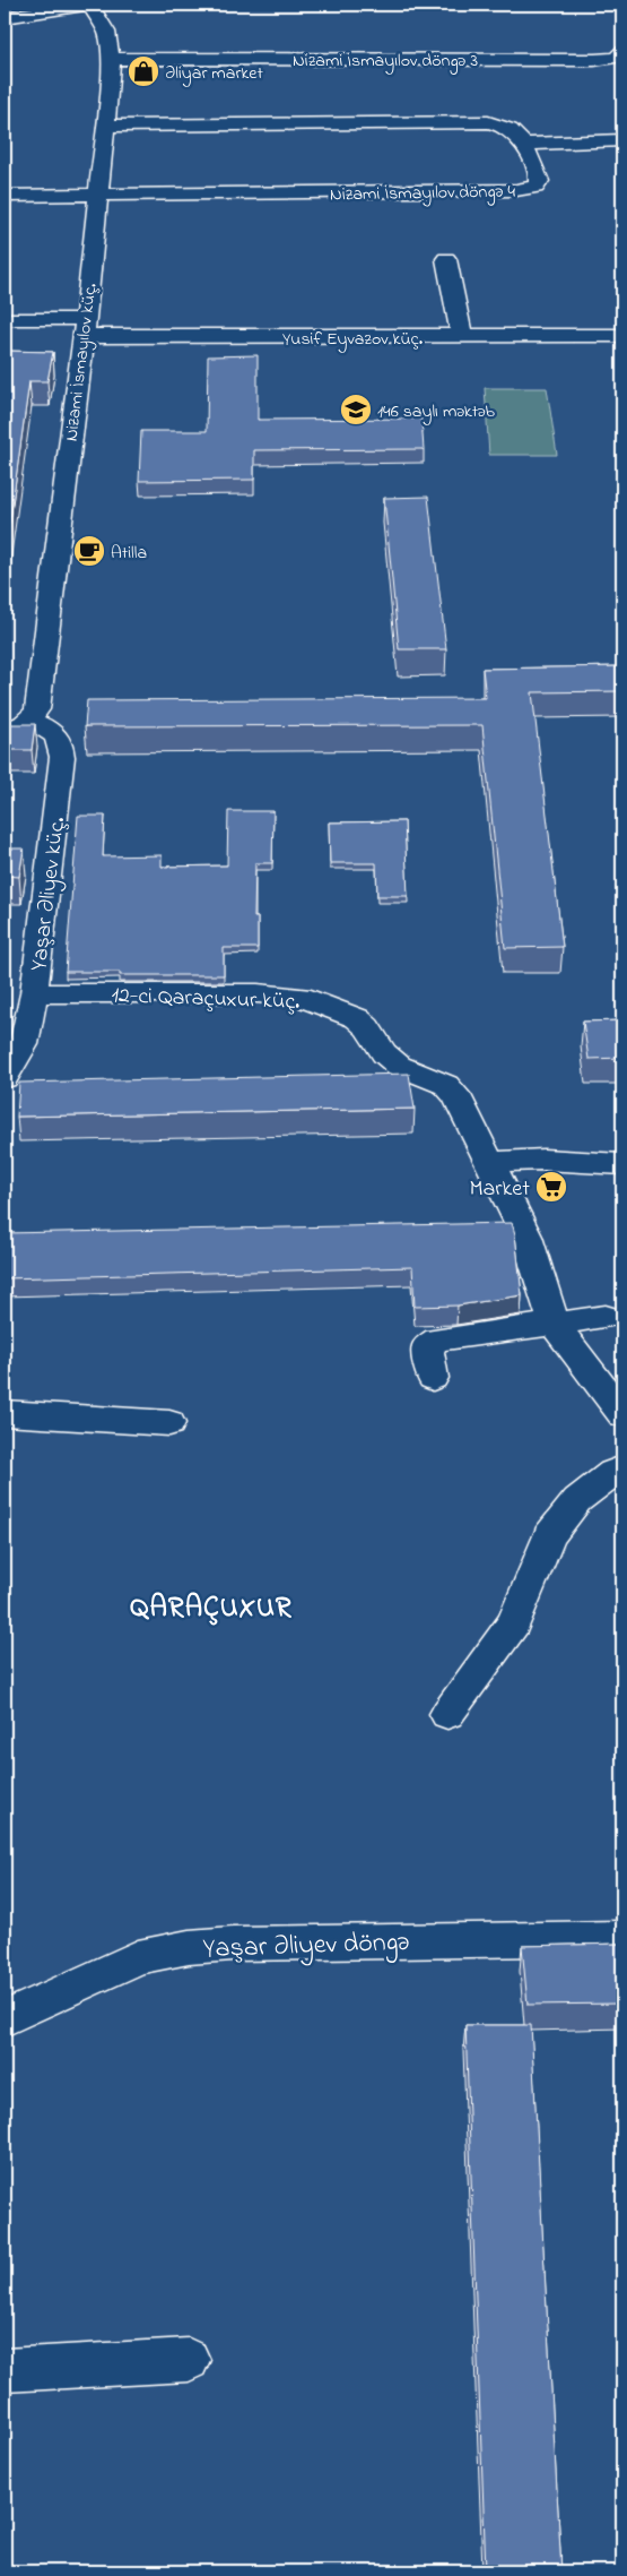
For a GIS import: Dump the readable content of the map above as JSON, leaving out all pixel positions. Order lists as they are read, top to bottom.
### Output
{
  "streets": {
    "street": [
      "Nizami İsmayılov döngə 3",
      "Nizami İsmayılov döngə 4",
      "Yusif Eyvazov küç.",
      "Nizami İsmayılov küç.",
      "Yaşar Əliyev küç.",
      "12-ci Qaraçuxur küç.",
      "Yaşar Əliyev döngə"
    ]
  },
  "crossings": [
    ["Nizami İsmayılov döngə 3", "Nizami İsmayılov küç."],
    ["Nizami İsmayılov döngə 4", "Nizami İsmayılov küç."],
    ["Yusif Eyvazov küç.", "Nizami İsmayılov küç."],
    ["Nizami İsmayılov küç.", "Yaşar Əliyev küç."],
    ["Yaşar Əliyev küç.", "12-ci Qaraçuxur küç."]
  ],
  "districts": ["QARAÇUXUR"],
  "places": {
    "shop": ["Əliyar market"],
    "school or university": ["146 saylı məktəb"],
    "cafe": ["Atilla"],
    "supermarket": ["Market"]
  }
}
